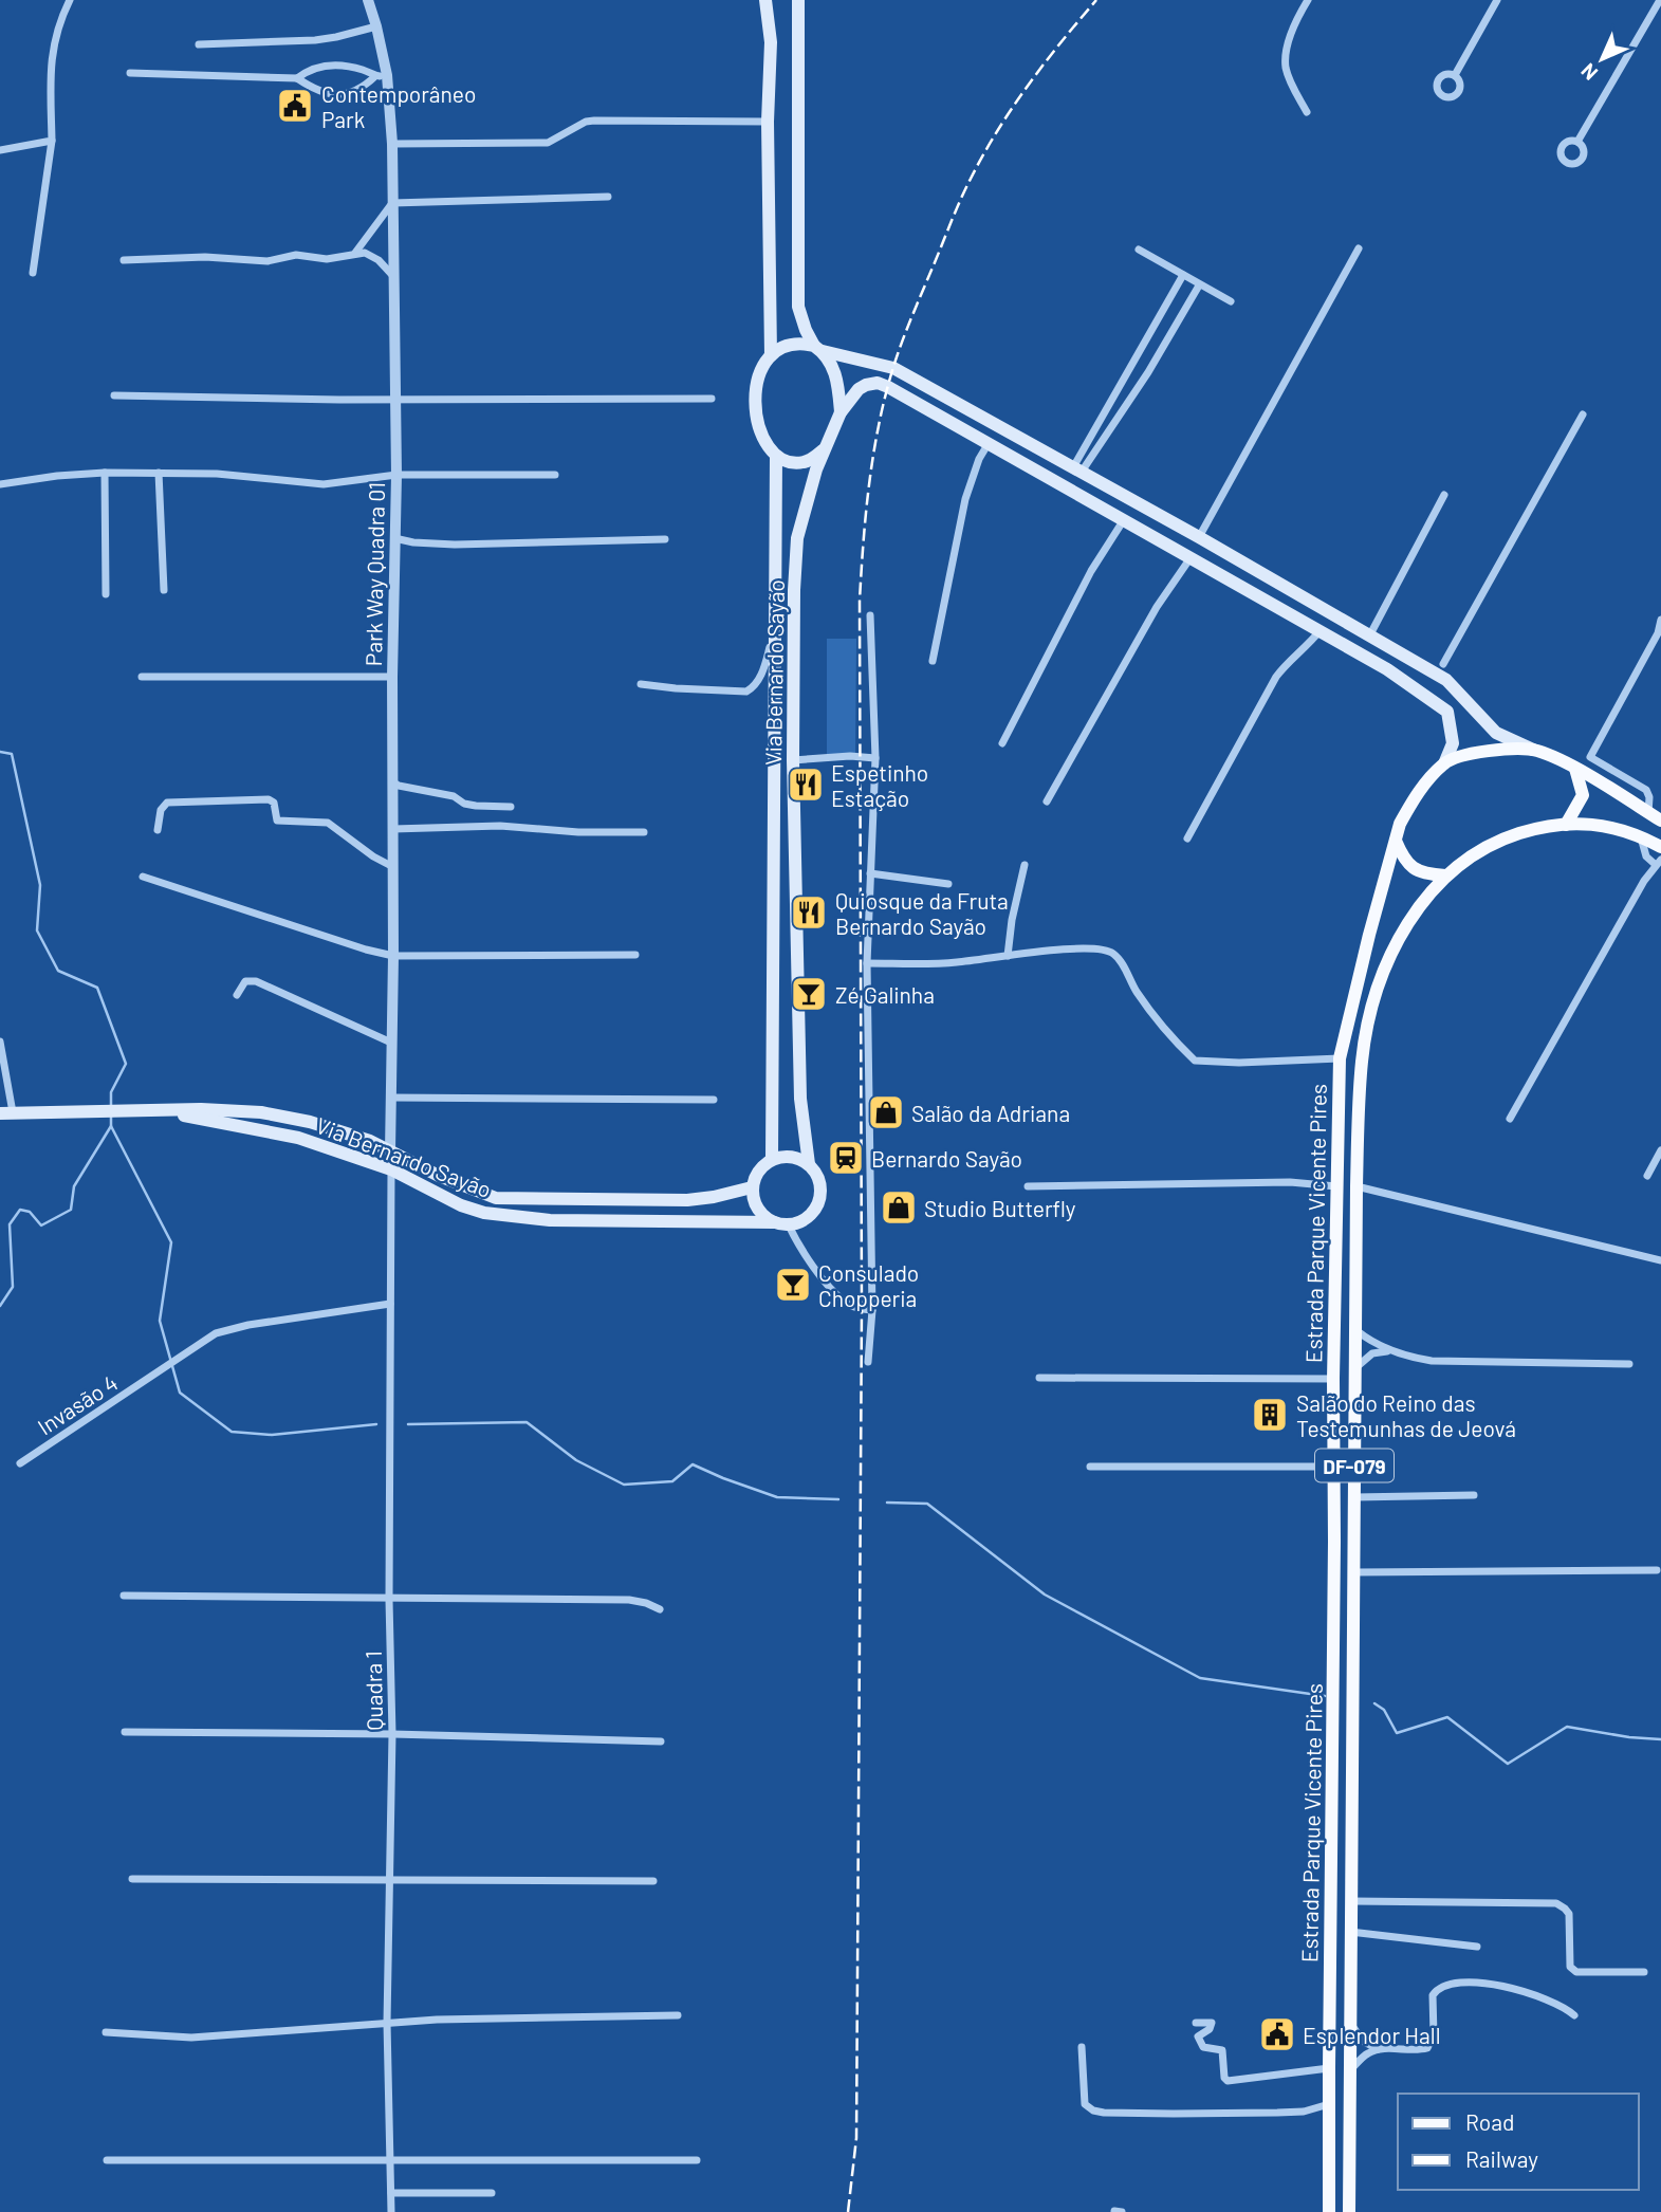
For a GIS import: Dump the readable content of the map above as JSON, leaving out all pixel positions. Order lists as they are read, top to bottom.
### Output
{
  "streets": {
    "main road": ["Via Bernardo Sayão", "Estrada Parque Vicente Pires", "DF-079"],
    "street": ["Park Way Quadra 01", "Invasão 4", "Quadra 1"]
  },
  "crossings": [
    ["Park Way Quadra 01", "Via Bernardo Sayão"],
    ["Via Bernardo Sayão", "Quadra 1"],
    ["Invasão 4", "Quadra 1"]
  ],
  "places": {
    "public building": ["Contemporâneo Park", "Esplendor Hall"],
    "restaurant": ["Espetinho Estação", "Quiosque da Fruta Bernardo Sayão"],
    "bar": ["Zé Galinha", "Consulado Chopperia"],
    "shop": ["Salão da Adriana", "Studio Butterfly"],
    "station": ["Bernardo Sayão"],
    "building": ["Salão do Reino das Testemunhas de Jeová"]
  },
  "legend": ["Road", "Railway"],
  "north": "bottom left"
}
